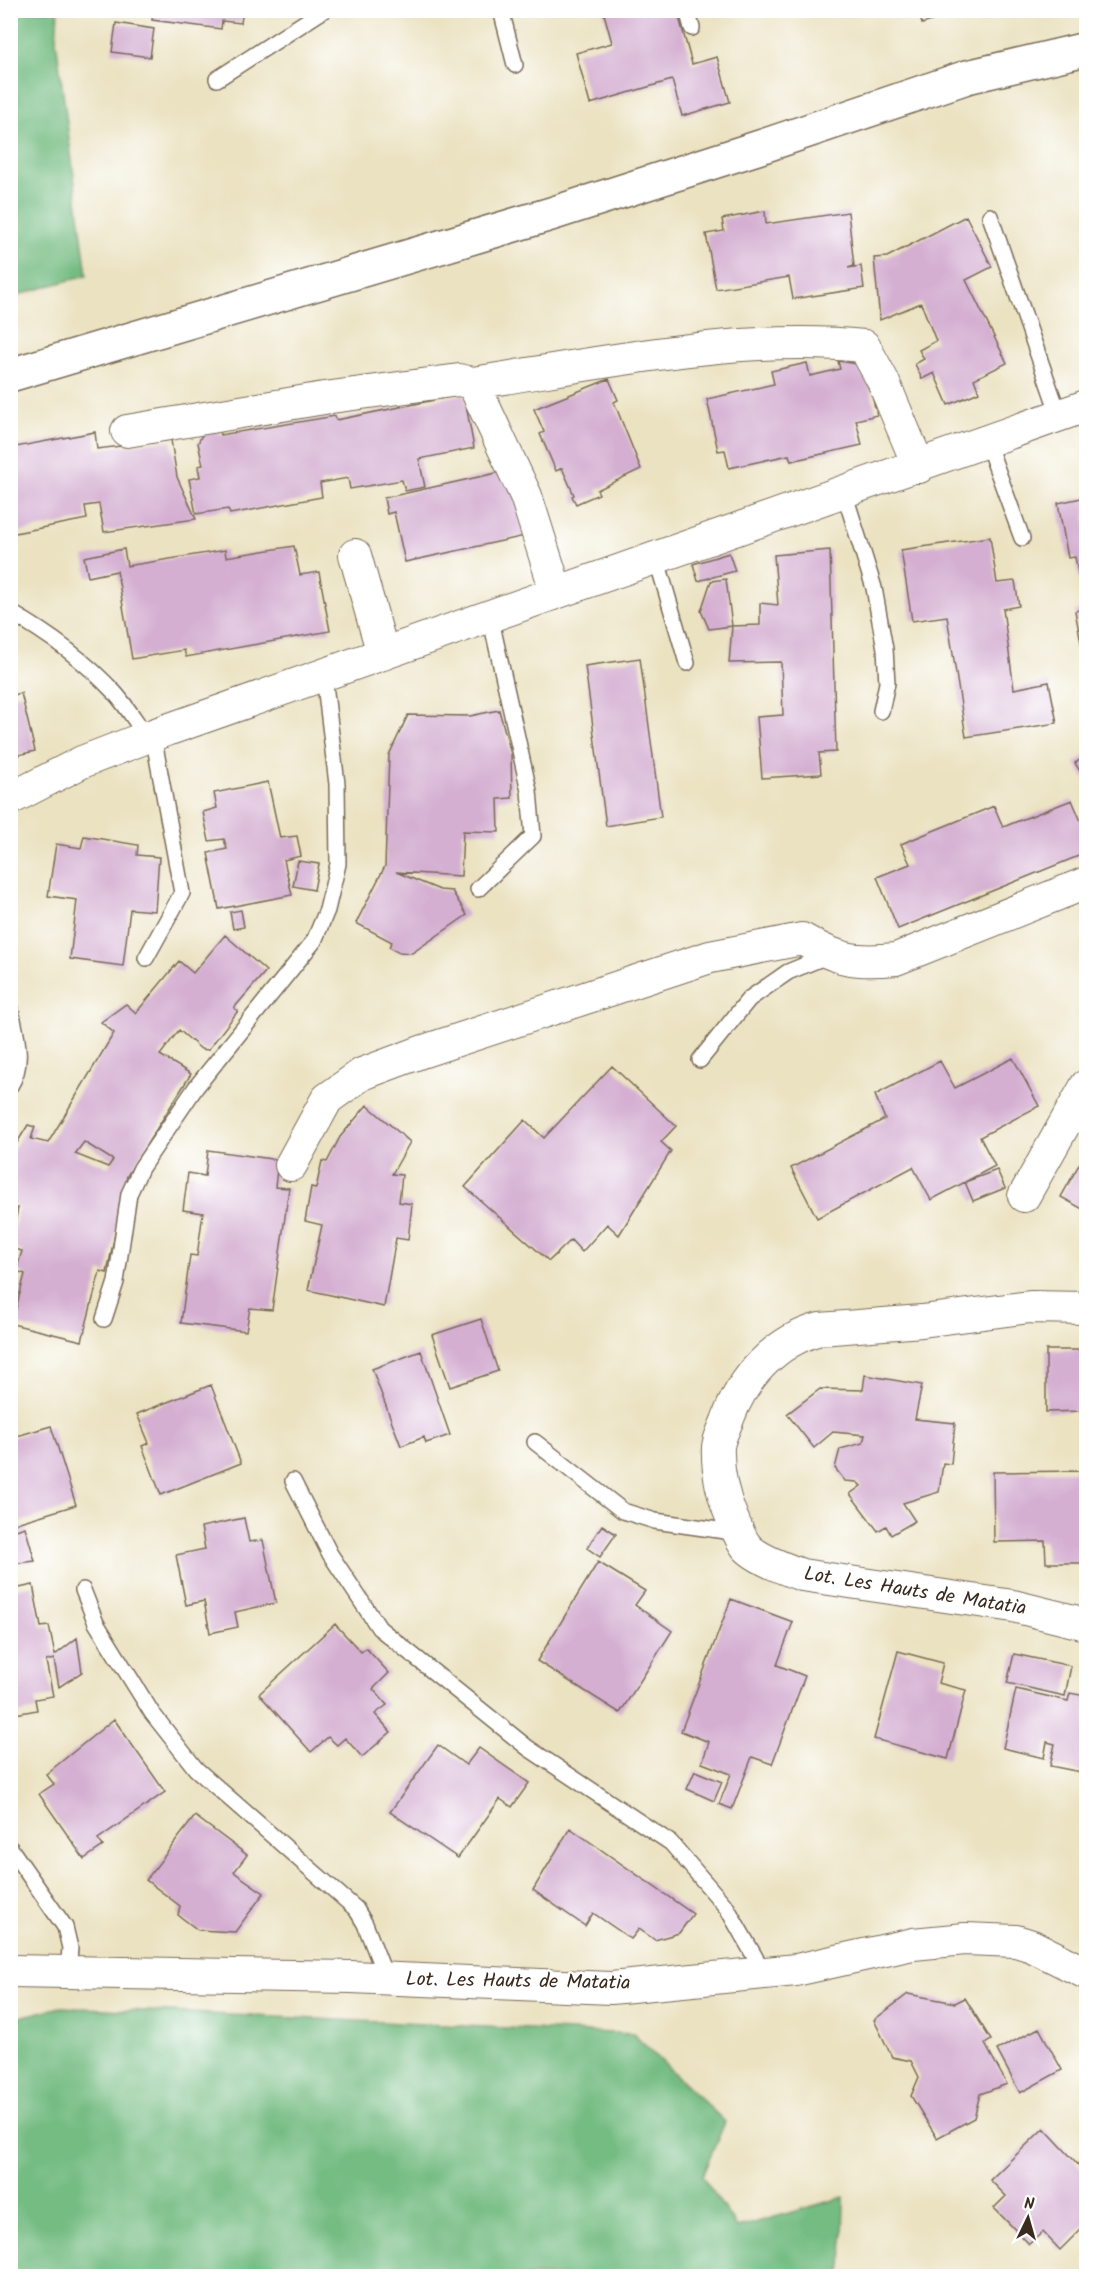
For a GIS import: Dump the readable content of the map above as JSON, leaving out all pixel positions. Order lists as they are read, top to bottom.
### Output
{
  "streets": {
    "street": ["Lot. Les Hauts de Matatia"]
  },
  "north": "top"
}
